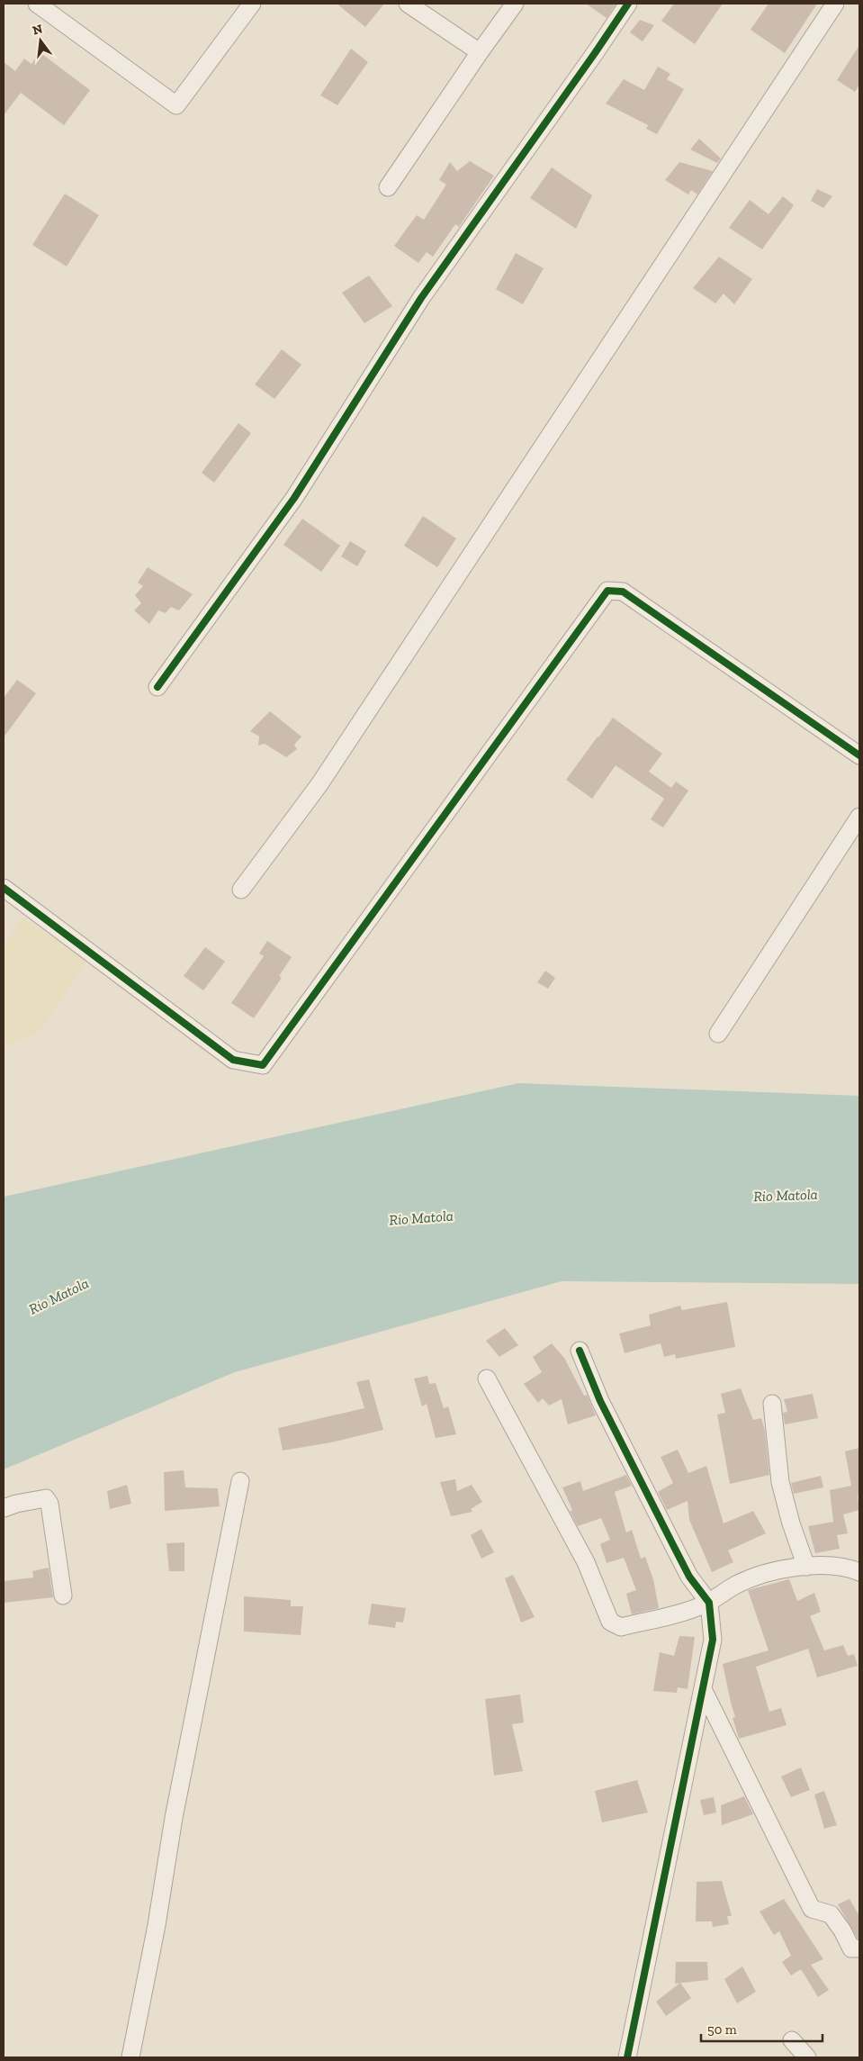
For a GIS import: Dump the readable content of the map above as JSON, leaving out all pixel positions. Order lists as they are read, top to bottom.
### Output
{
  "water": ["Rio Matola"],
  "scale_bar": "50 m",
  "north": "top"
}
